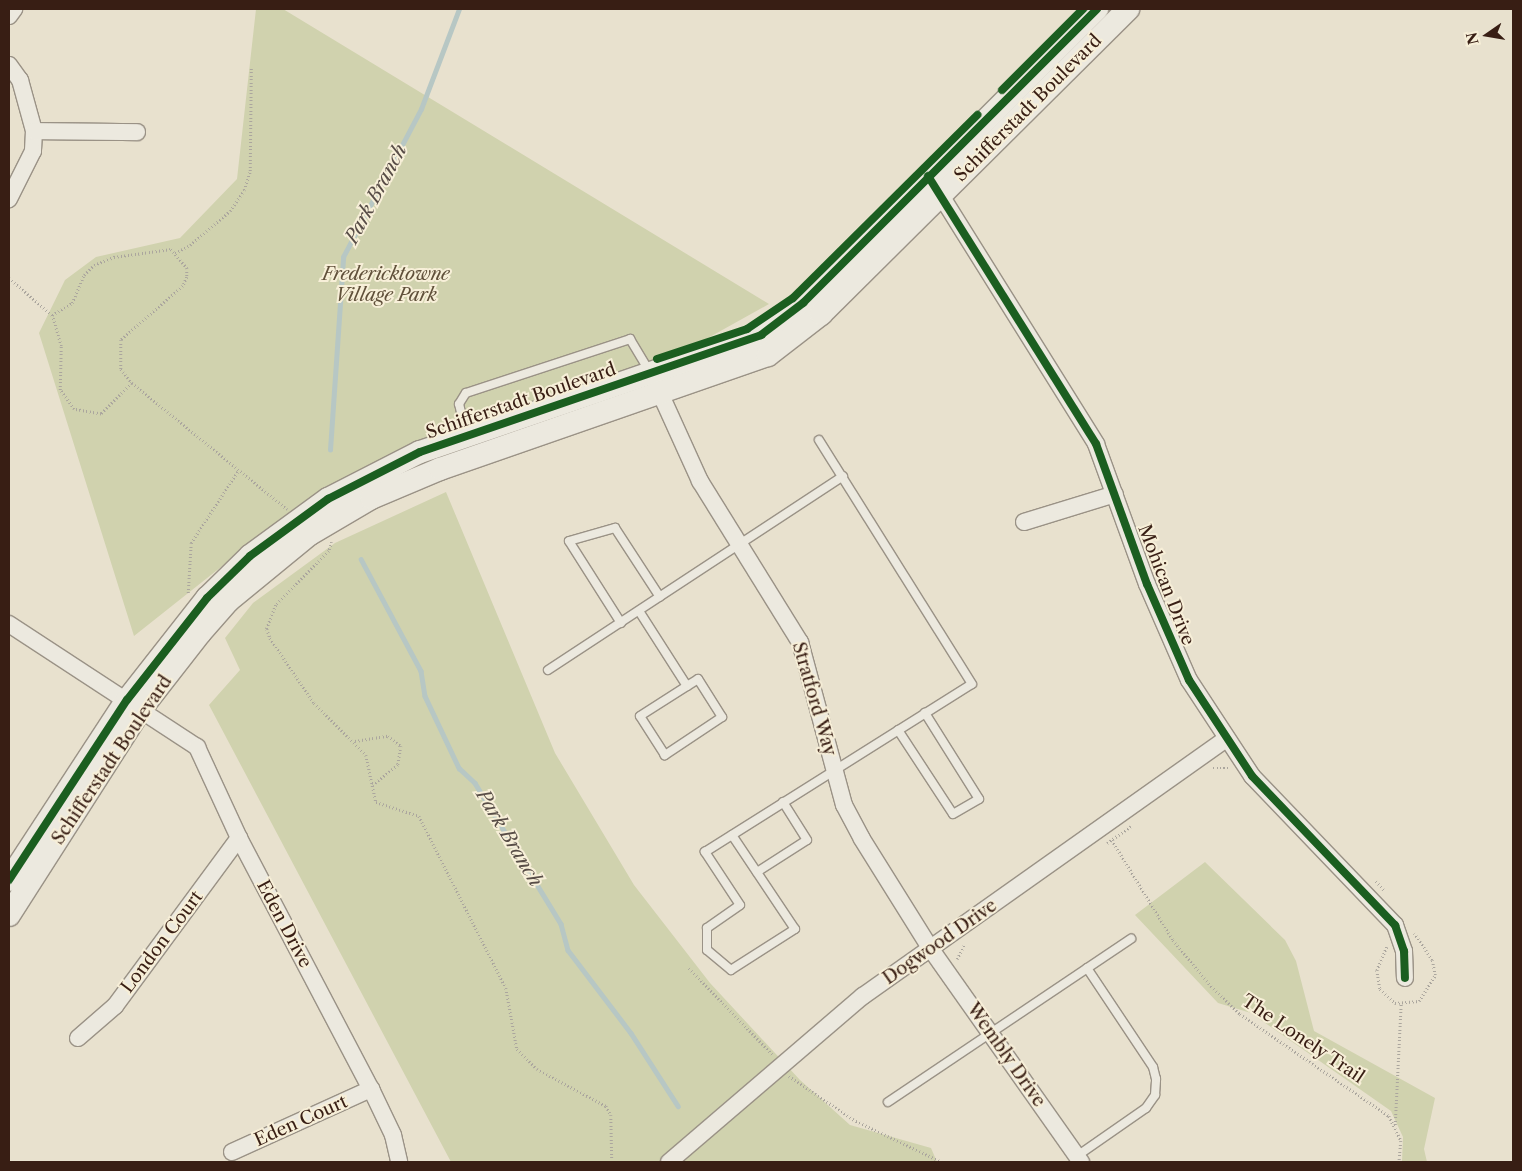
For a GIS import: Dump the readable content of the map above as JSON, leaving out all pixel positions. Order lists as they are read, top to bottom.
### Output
{
  "streets": {
    "main road": ["Schifferstadt Boulevard"],
    "street": [
      "Mohican Drive",
      "Stratford Way",
      "Eden Drive",
      "London Court",
      "Dogwood Drive",
      "Wembly Drive",
      "Eden Court"
    ],
    "path": ["The Lonely Trail"]
  },
  "crossings": [
    ["Schifferstadt Boulevard", "Mohican Drive"],
    ["Schifferstadt Boulevard", "Stratford Way"],
    ["Schifferstadt Boulevard", "Eden Drive"],
    ["Mohican Drive", "Dogwood Drive"],
    ["Stratford Way", "Dogwood Drive"],
    ["Stratford Way", "Wembly Drive"],
    ["Eden Drive", "London Court"],
    ["Eden Drive", "Eden Court"],
    ["Dogwood Drive", "Wembly Drive"]
  ],
  "water": ["Park Branch"],
  "parks": ["Fredericktowne Village Park"],
  "north": "left"
}
